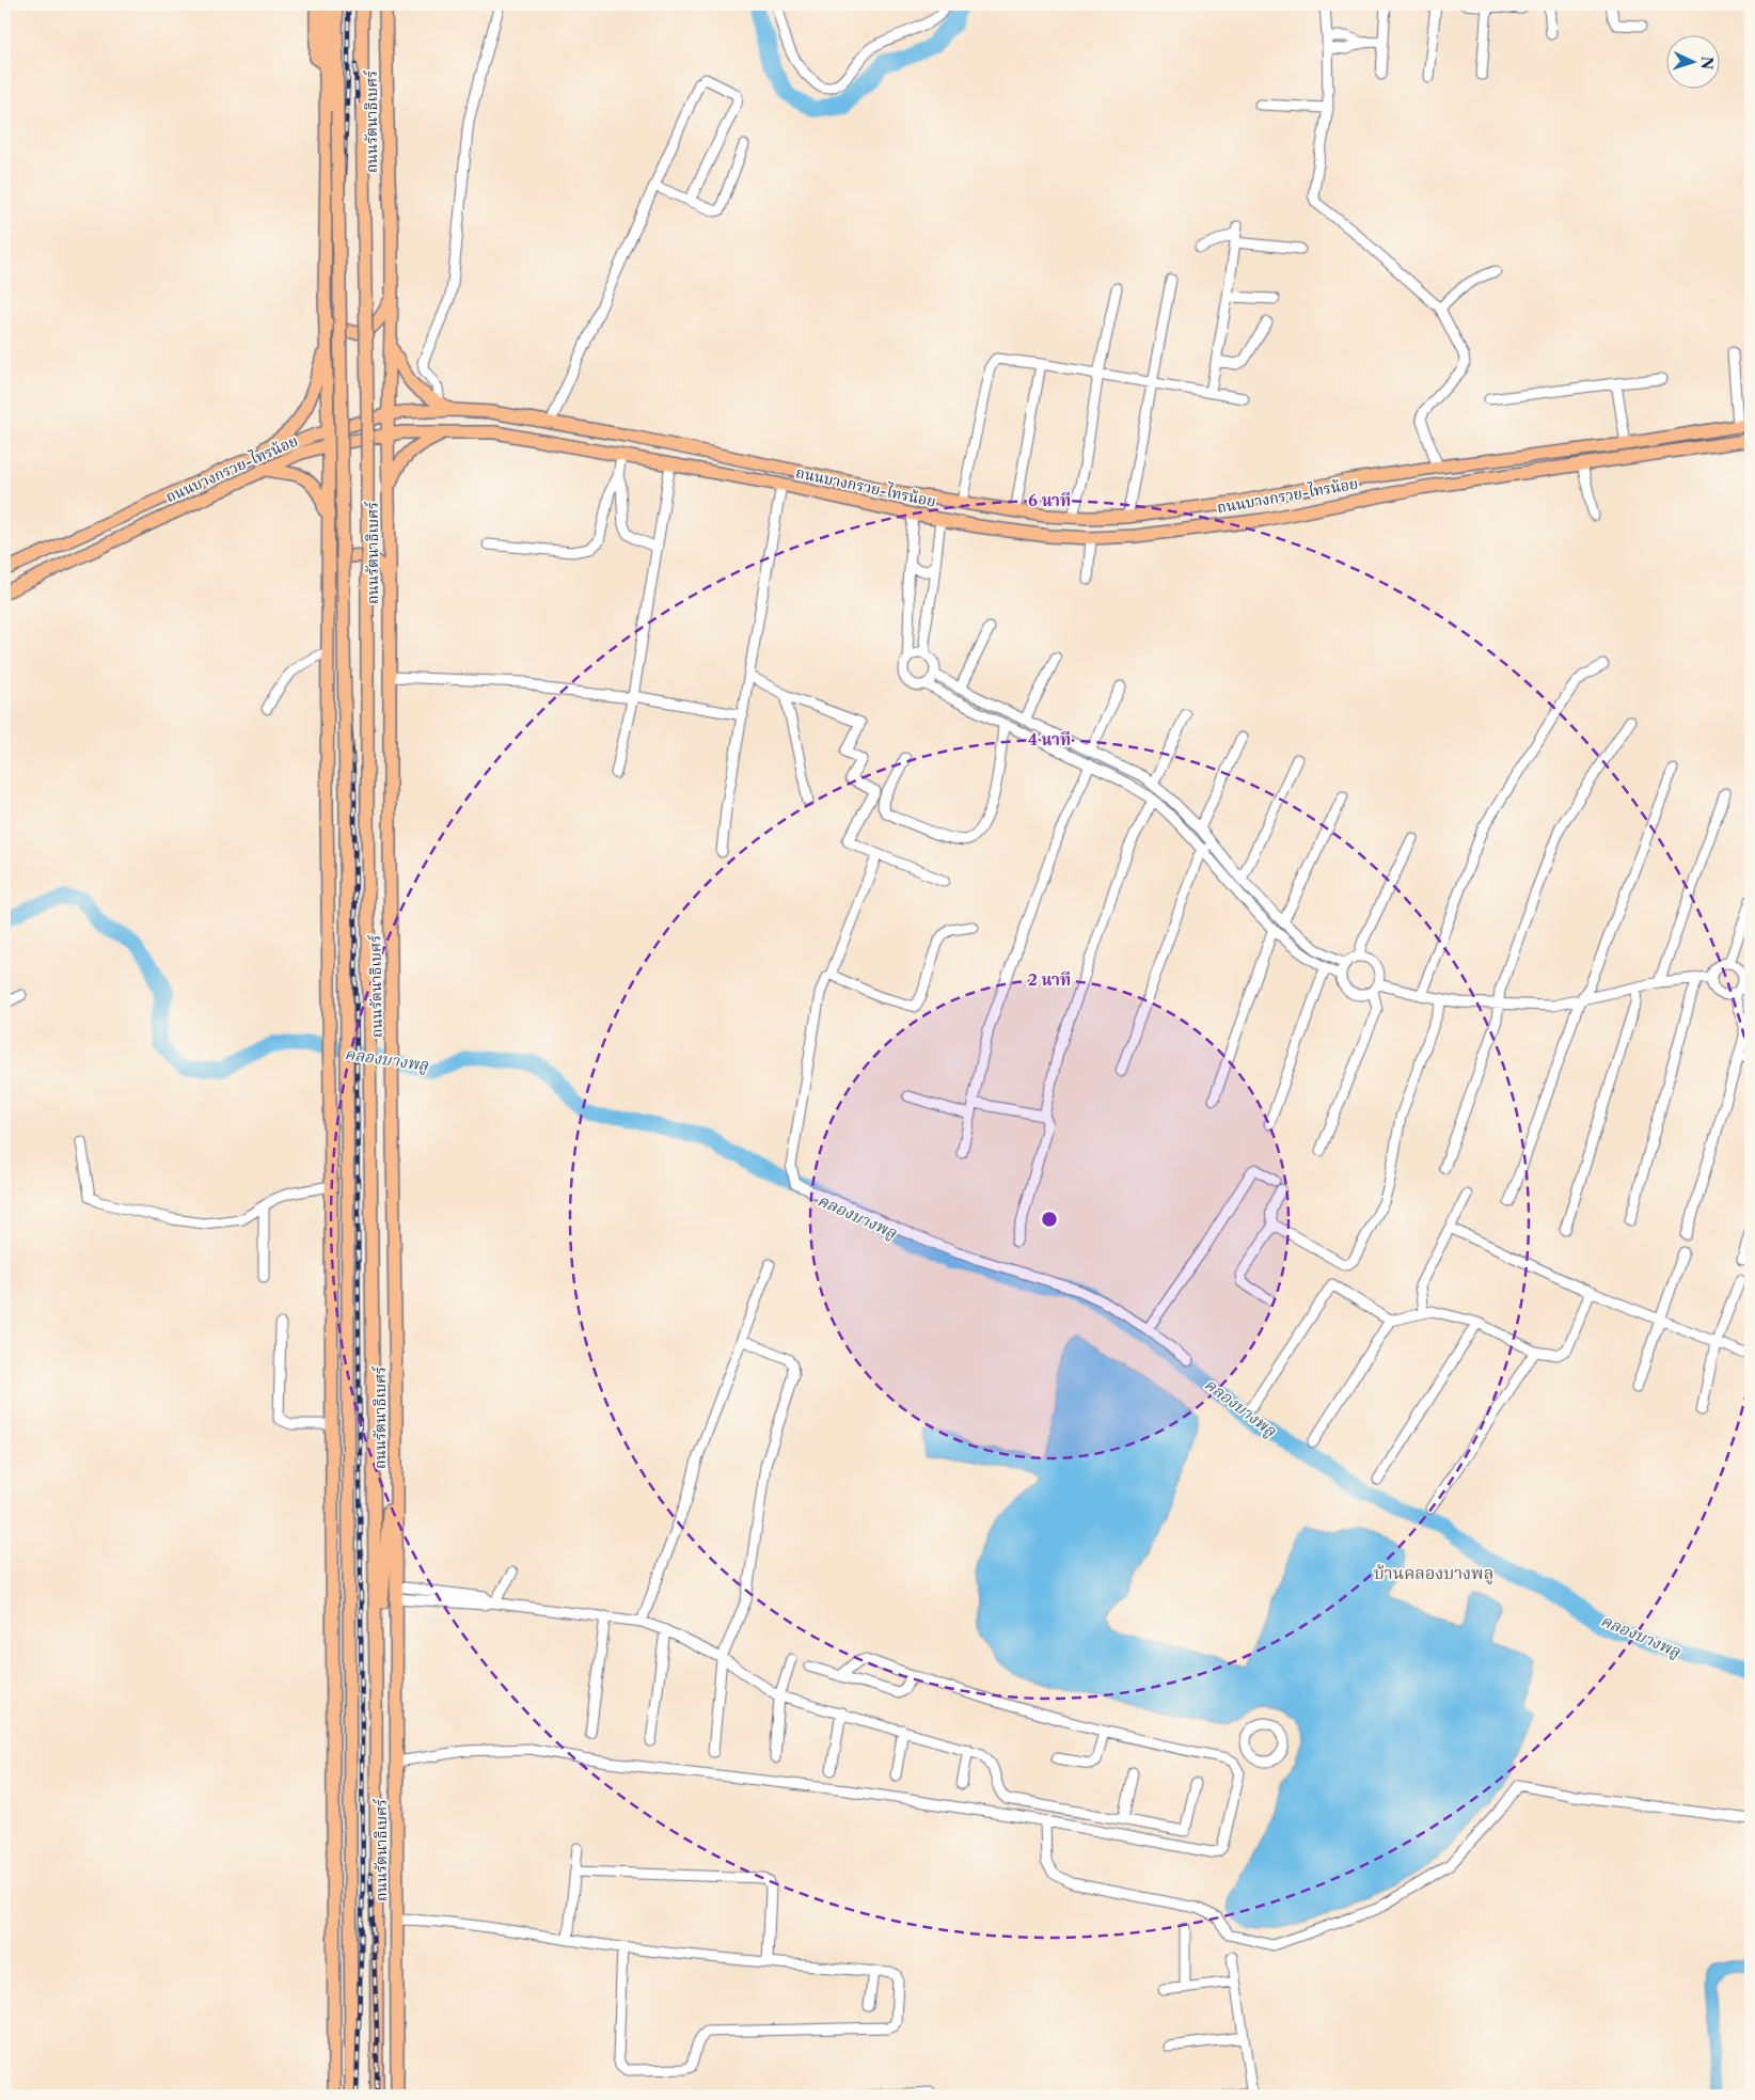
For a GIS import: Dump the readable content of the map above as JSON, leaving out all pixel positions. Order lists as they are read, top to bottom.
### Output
{
  "streets": {
    "main road": ["ถนนรัตนาธิเบศร์", "ถนนบางกรวย-ไทรน้อย"]
  },
  "crossings": [
    ["ถนนรัตนาธิเบศร์", "ถนนบางกรวย-ไทรน้อย"]
  ],
  "districts": ["บ้านคลองบางพลู"],
  "water": ["คลองบางพลู"],
  "north": "right",
  "rings": ["6 นาที", "4 นาที", "2 นาที"]
}
